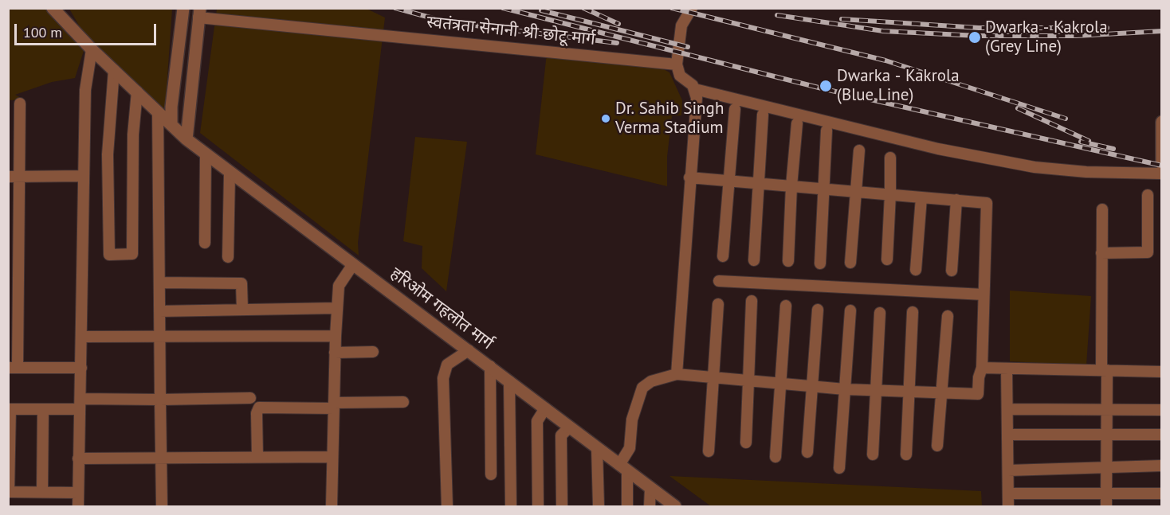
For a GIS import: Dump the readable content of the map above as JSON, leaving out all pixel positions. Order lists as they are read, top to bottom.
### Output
{
  "streets": {
    "street": ["स्वतंत्रता सेनानी श्री छोटू मार्ग", "हरिओम गहलोत मार्ग"]
  },
  "places": ["Dwarka - Kakrola (Grey Line)", "Dwarka - Kakrola (Blue Line)", "Dr. Sahib Singh Verma Stadium"],
  "scale_bar": "100 m"
}
